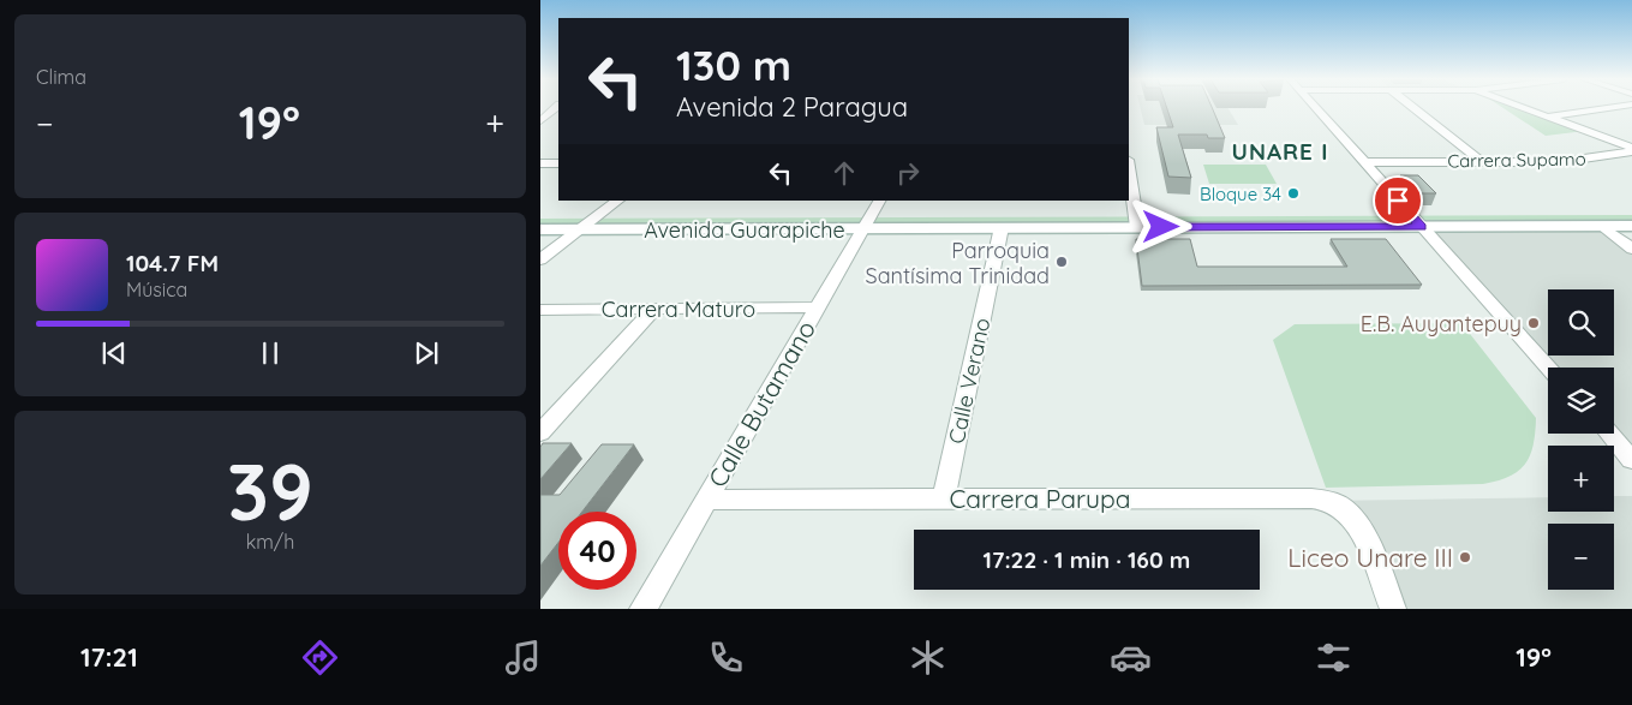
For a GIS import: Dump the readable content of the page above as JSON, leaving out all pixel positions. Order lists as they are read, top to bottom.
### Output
{
  "streets": {
    "street": [
      "Carrera Supamo",
      "Avenida Guarapiche",
      "Carrera Maturo",
      "Calle Verano",
      "Calle Butamano",
      "Carrera Parupa"
    ]
  },
  "crossings": [
    ["Avenida Guarapiche", "Calle Verano"],
    ["Avenida Guarapiche", "Calle Butamano"],
    ["Carrera Maturo", "Calle Butamano"],
    ["Calle Verano", "Carrera Parupa"],
    ["Calle Butamano", "Carrera Parupa"]
  ],
  "districts": ["UNARE I"],
  "places": [
    "Bloque 34",
    "Parroquia Santísima Trinidad",
    "E.B. Auyantepuy",
    "Liceo Unare III"
  ],
  "page": {
    "tile": [
      "Clima",
      ["39", "km/h"]
    ],
    "turn": ["130 m", "Avenida 2 Paragua"],
    "heat": ["−", "19°", "+"],
    "song": ["104.7 FM", "Música"],
    "map_buttons": ["+", "−"],
    "limit": "40",
    "trip": "17:22 · 1 min · 160 m",
    "tabs": ["17:21", "19°"]
  }
}
